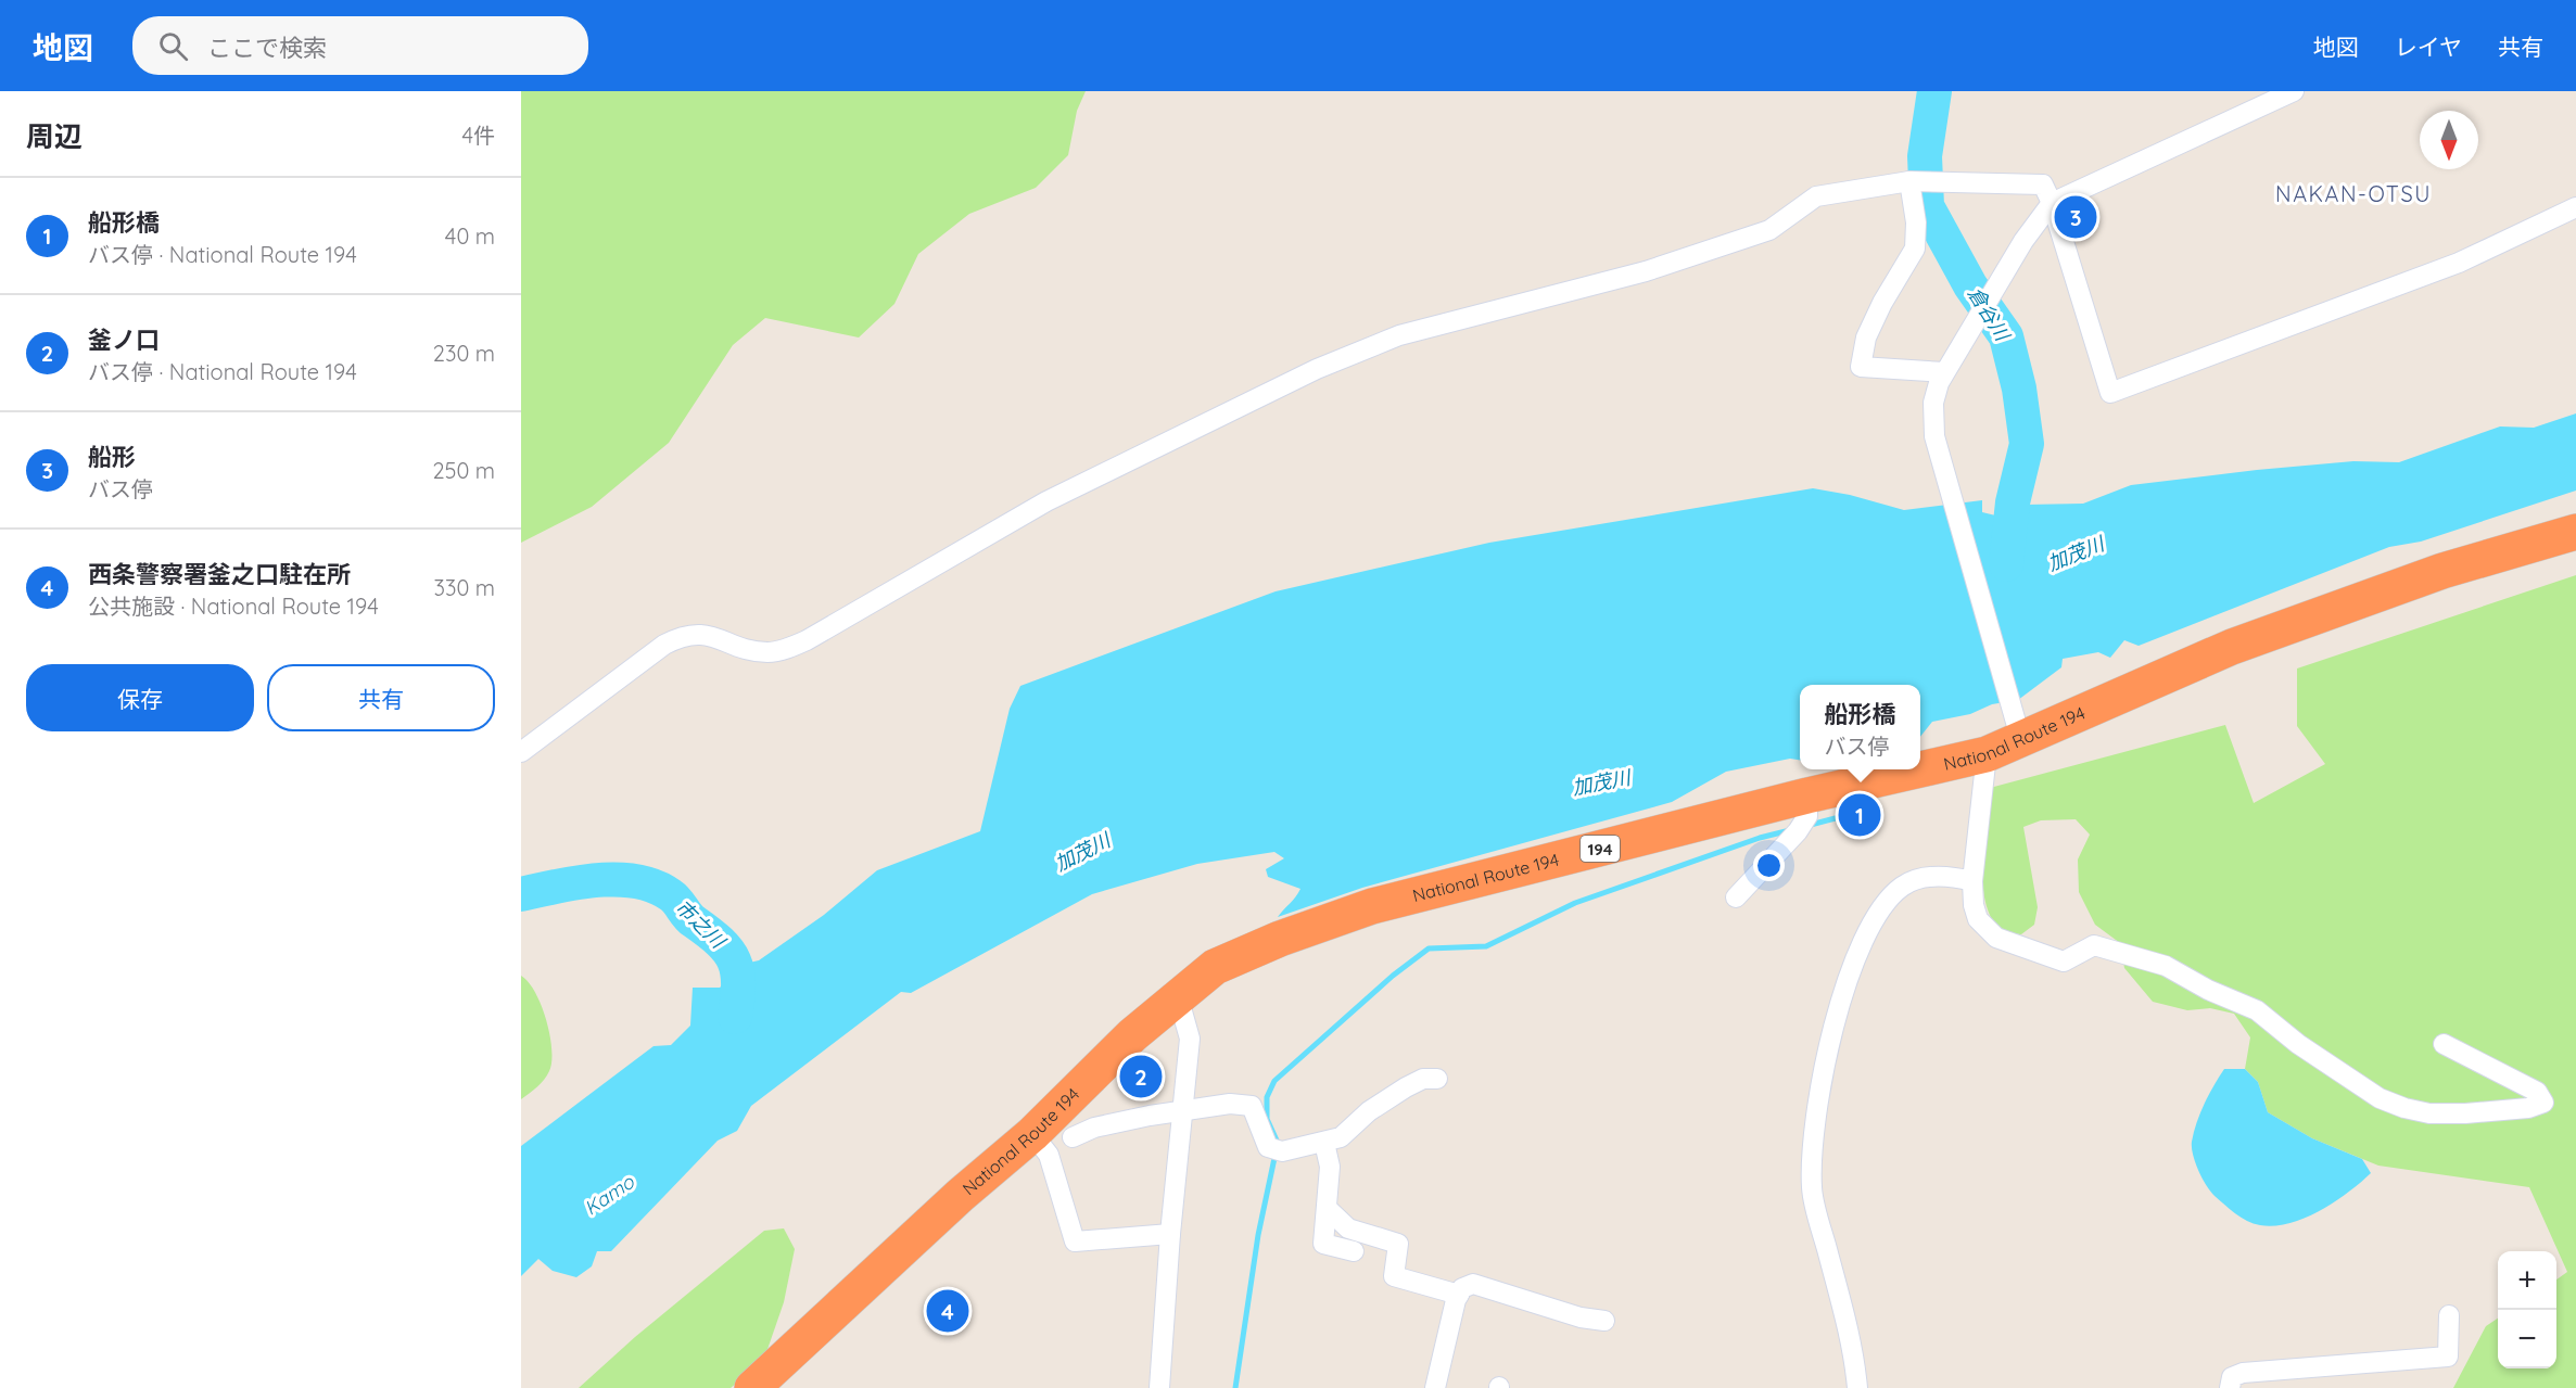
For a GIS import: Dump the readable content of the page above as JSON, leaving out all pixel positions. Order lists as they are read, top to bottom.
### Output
{
  "streets": {
    "highway": ["National Route 194", "194"]
  },
  "districts": ["NAKAN-OTSU"],
  "water": [
    "倉谷川",
    "加茂川",
    "市之川",
    "Kamo"
  ],
  "north": "bottom",
  "page": {
    "header": "地図",
    "search": "ここで検索",
    "nav": ["地図", "レイヤ", "共有"],
    "heading": ["周辺", "4件"],
    "list": [
      {
        "mark": "1",
        "name": "船形橋",
        "note": "バス停 · National Route 194",
        "value": "40 m"
      },
      {
        "mark": "2",
        "name": "釜ノ口",
        "note": "バス停 · National Route 194",
        "value": "230 m"
      },
      {
        "mark": "3",
        "name": "船形",
        "note": "バス停",
        "value": "250 m"
      },
      {
        "mark": "4",
        "name": "西条警察署釜之口駐在所",
        "note": "公共施設 · National Route 194",
        "value": "330 m"
      }
    ],
    "pins": [
      "3",
      "1",
      "2",
      "4"
    ],
    "buttons": ["保存", "共有"],
    "popup": ["船形橋", "バス停"],
    "map_buttons": ["+", "−"]
  }
}
